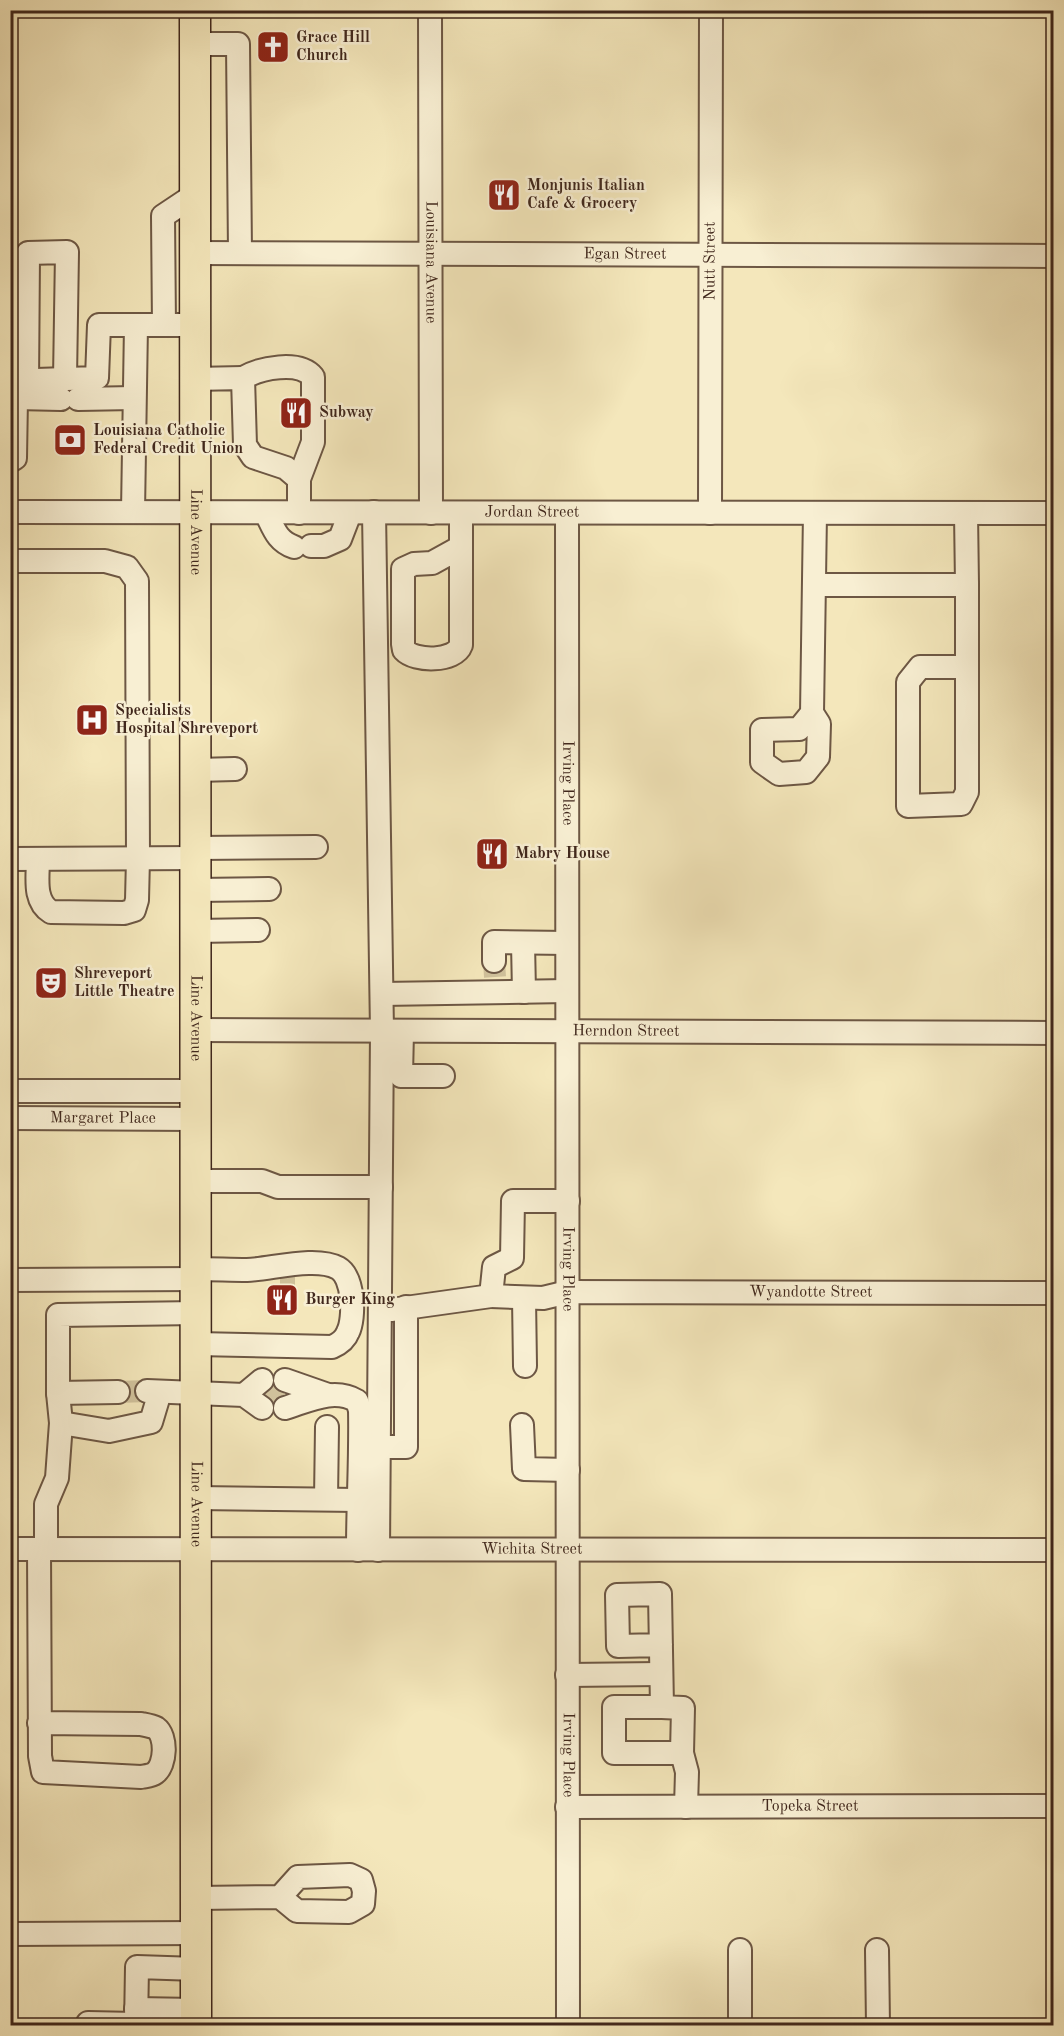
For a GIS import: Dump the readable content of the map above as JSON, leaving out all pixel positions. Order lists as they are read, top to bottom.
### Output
{
  "streets": {
    "main road": ["Line Avenue"],
    "street": [
      "Egan Street",
      "Louisiana Avenue",
      "Nutt Street",
      "Jordan Street",
      "Irving Place",
      "Herndon Street",
      "Margaret Place",
      "Wyandotte Street",
      "Wichita Street",
      "Topeka Street"
    ]
  },
  "crossings": [
    ["Egan Street", "Louisiana Avenue"],
    ["Egan Street", "Nutt Street"],
    ["Egan Street", "Line Avenue"],
    ["Louisiana Avenue", "Jordan Street"],
    ["Nutt Street", "Jordan Street"],
    ["Jordan Street", "Line Avenue"],
    ["Jordan Street", "Irving Place"],
    ["Line Avenue", "Herndon Street"],
    ["Line Avenue", "Margaret Place"],
    ["Line Avenue", "Wichita Street"],
    ["Irving Place", "Herndon Street"],
    ["Irving Place", "Wyandotte Street"],
    ["Irving Place", "Wichita Street"],
    ["Irving Place", "Topeka Street"]
  ],
  "places": {
    "church": ["Grace Hill Church"],
    "restaurant": [
      "Monjunis Italian Cafe & Grocery",
      "Subway",
      "Mabry House",
      "Burger King"
    ],
    "bank": ["Louisiana Catholic Federal Credit Union"],
    "hospital": ["Specialists Hospital Shreveport"],
    "theatre": ["Shreveport Little Theatre"]
  }
}
